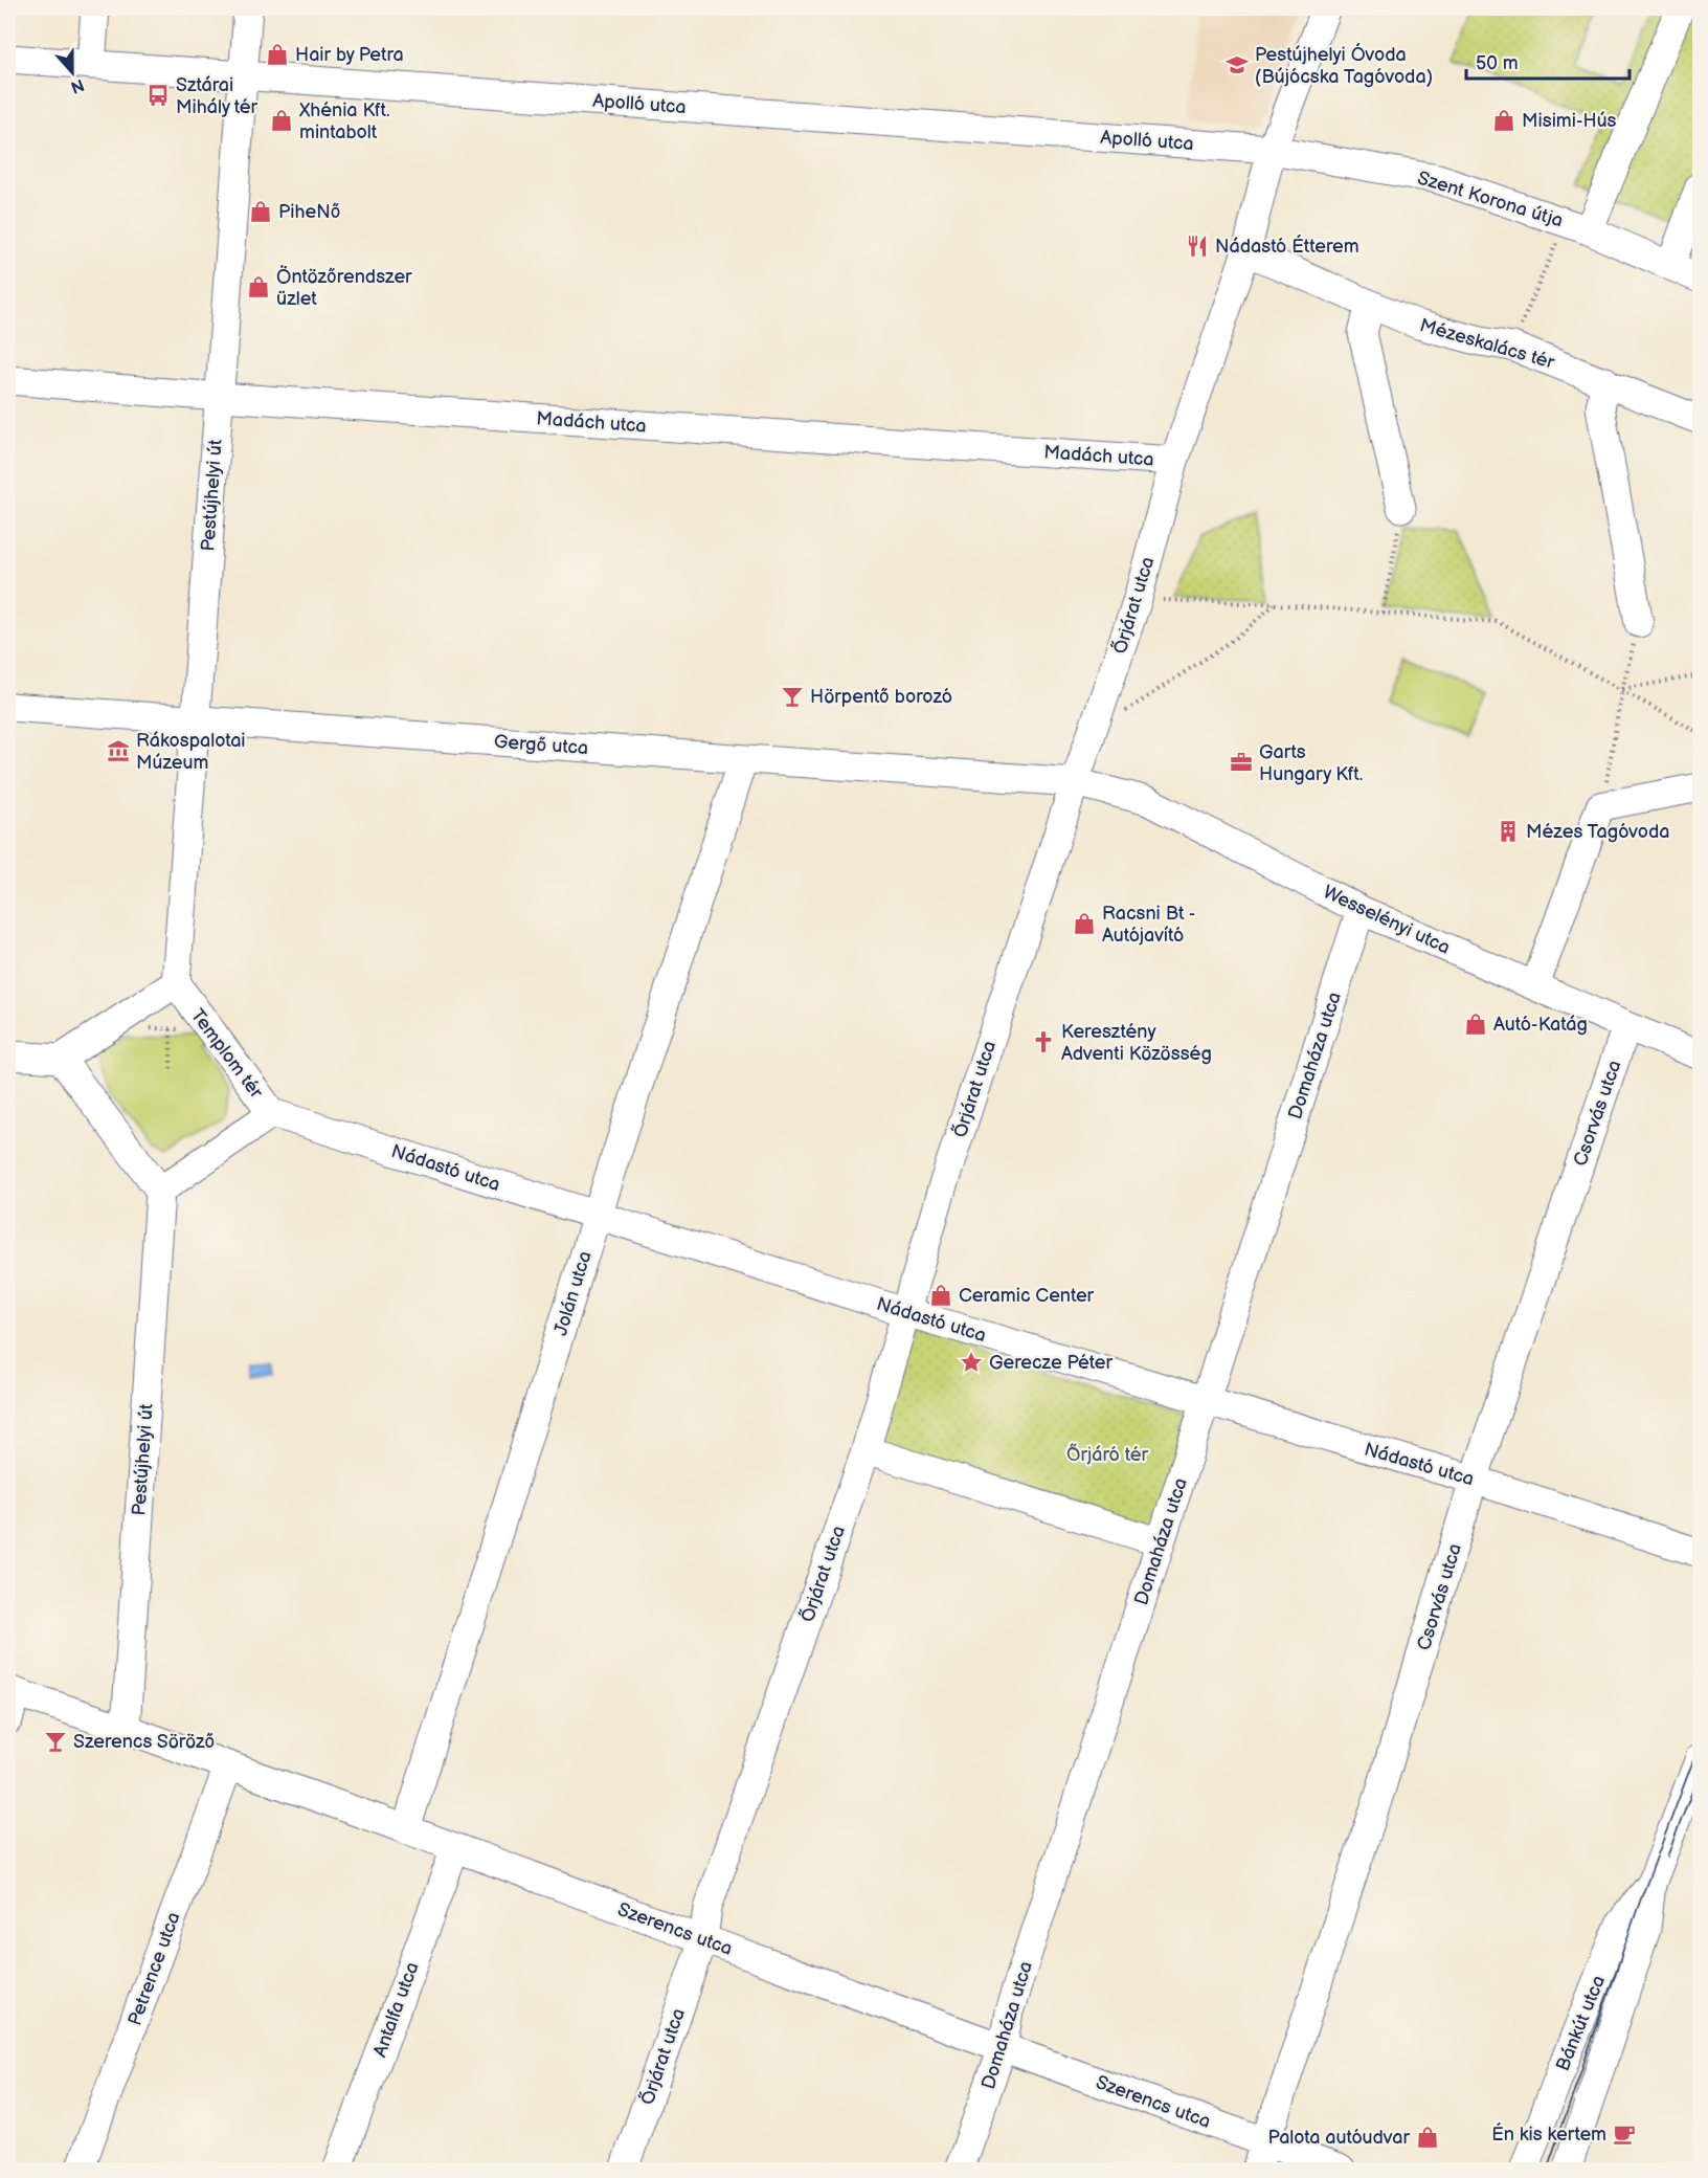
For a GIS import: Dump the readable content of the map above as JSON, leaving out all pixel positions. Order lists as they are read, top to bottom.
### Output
{
  "streets": {
    "street": [
      "Apolló utca",
      "Szent Korona útja",
      "Mézeskalács tér",
      "Madách utca",
      "Pestújhelyi út",
      "Őrjárat utca",
      "Gergő utca",
      "Wesselényi utca",
      "Templom tér",
      "Domaháza utca",
      "Csorvás utca",
      "Nádastó utca",
      "Jolán utca",
      "Szerencs utca",
      "Petrence utca",
      "Antalfa utca",
      "Bánkút utca"
    ]
  },
  "crossings": [
    ["Apolló utca", "Szent Korona útja"],
    ["Apolló utca", "Pestújhelyi út"],
    ["Apolló utca", "Őrjárat utca"],
    ["Szent Korona útja", "Őrjárat utca"],
    ["Mézeskalács tér", "Őrjárat utca"],
    ["Madách utca", "Pestújhelyi út"],
    ["Madách utca", "Őrjárat utca"],
    ["Pestújhelyi út", "Gergő utca"],
    ["Pestújhelyi út", "Templom tér"],
    ["Pestújhelyi út", "Szerencs utca"],
    ["Őrjárat utca", "Gergő utca"],
    ["Őrjárat utca", "Wesselényi utca"],
    ["Őrjárat utca", "Nádastó utca"],
    ["Őrjárat utca", "Szerencs utca"],
    ["Gergő utca", "Wesselényi utca"],
    ["Gergő utca", "Jolán utca"],
    ["Wesselényi utca", "Domaháza utca"],
    ["Wesselényi utca", "Csorvás utca"],
    ["Templom tér", "Nádastó utca"],
    ["Domaháza utca", "Nádastó utca"],
    ["Domaháza utca", "Szerencs utca"],
    ["Csorvás utca", "Nádastó utca"],
    ["Csorvás utca", "Szerencs utca"],
    ["Nádastó utca", "Jolán utca"],
    ["Jolán utca", "Szerencs utca"],
    ["Szerencs utca", "Petrence utca"],
    ["Szerencs utca", "Antalfa utca"]
  ],
  "parks": ["Őrjáró tér"],
  "places": {
    "shop": [
      "Hair by Petra",
      "Xhénia Kft. mintabolt",
      "Misimi-Hús",
      "PiheNő",
      "Öntözőrendszer üzlet",
      "Racsni Bt - Autójavító",
      "Autó-Katág",
      "Ceramic Center",
      "Palota autóudvar"
    ],
    "school or university": ["Pestújhelyi Óvoda (Bújócska Tagóvoda)"],
    "bus stop": ["Sztárai Mihály tér"],
    "restaurant": ["Nádastó Étterem"],
    "bar": ["Hörpentő borozó", "Szerencs Söröző"],
    "museum": ["Rákospalotai Múzeum"],
    "office": ["Garts Hungary Kft."],
    "building": ["Mézes Tagóvoda"],
    "church": ["Keresztény Adventi Közösség"],
    "place": ["Gerecze Péter"],
    "cafe": ["Én kis kertem"]
  },
  "scale_bar": "50 m",
  "north": "bottom"
}
